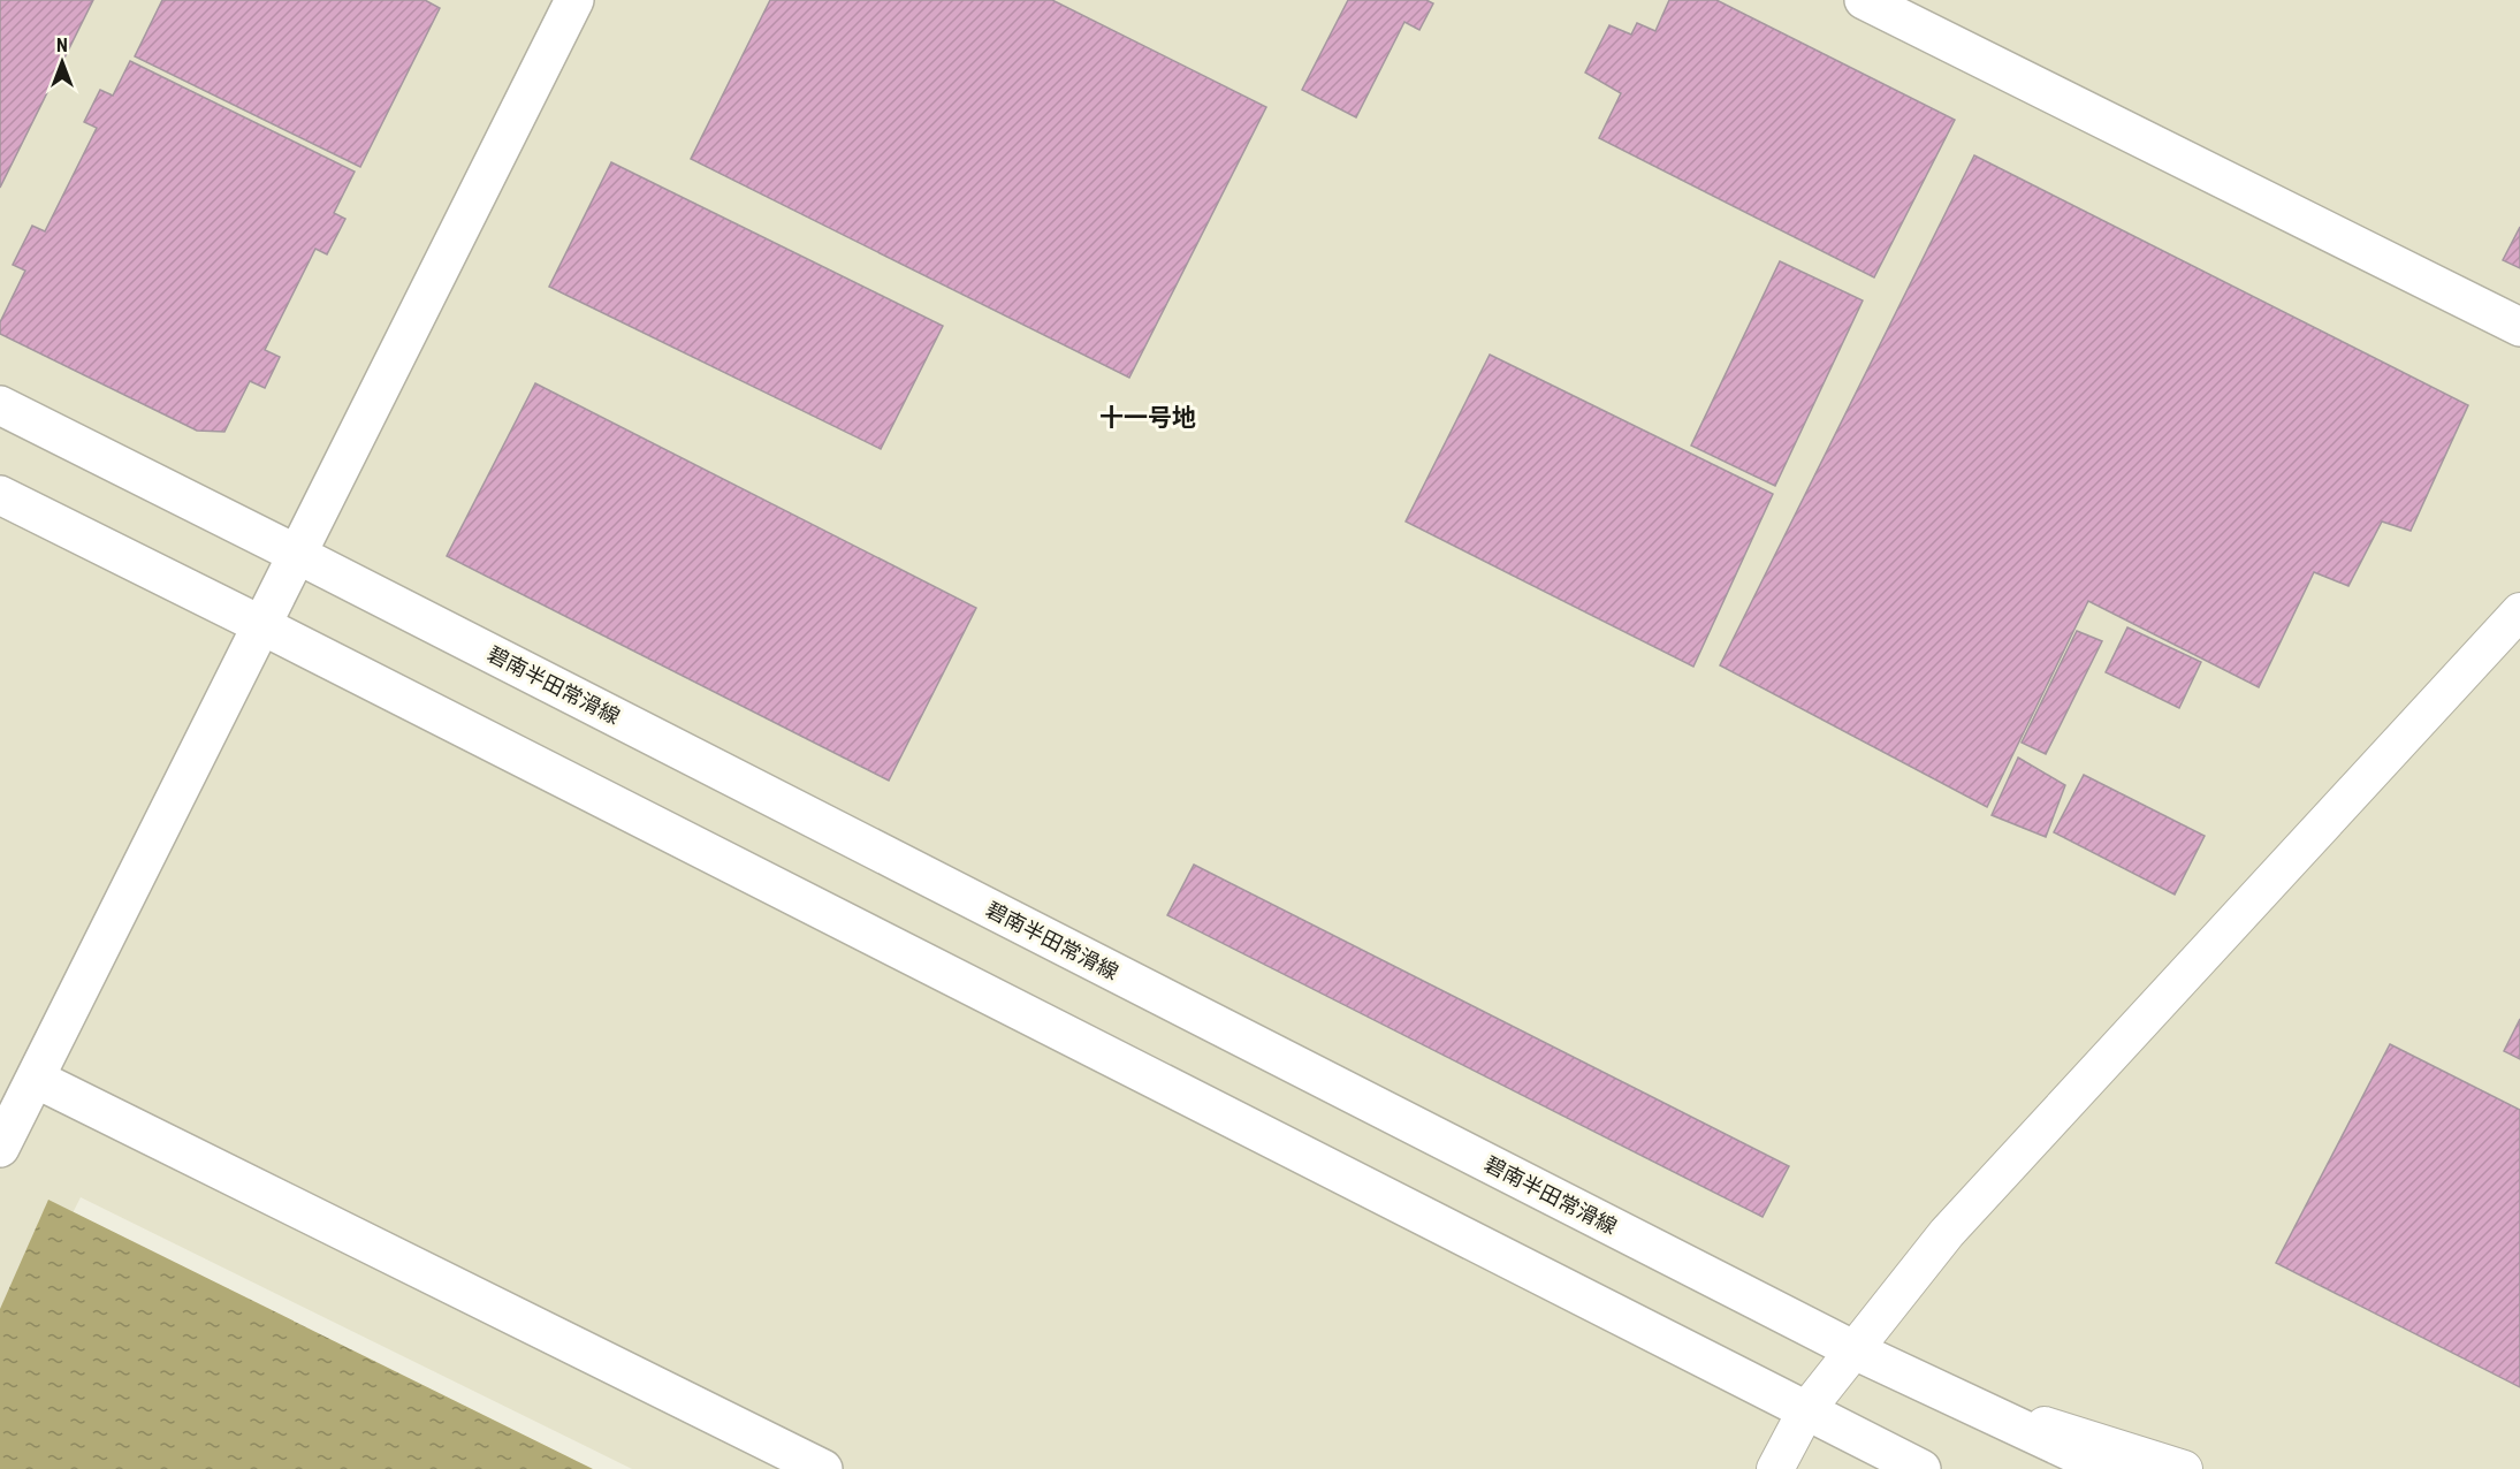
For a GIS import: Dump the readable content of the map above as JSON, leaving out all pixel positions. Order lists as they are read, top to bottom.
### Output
{
  "streets": {
    "main road": ["碧南半田常滑線"]
  },
  "districts": ["十一号地"],
  "north": "top"
}
